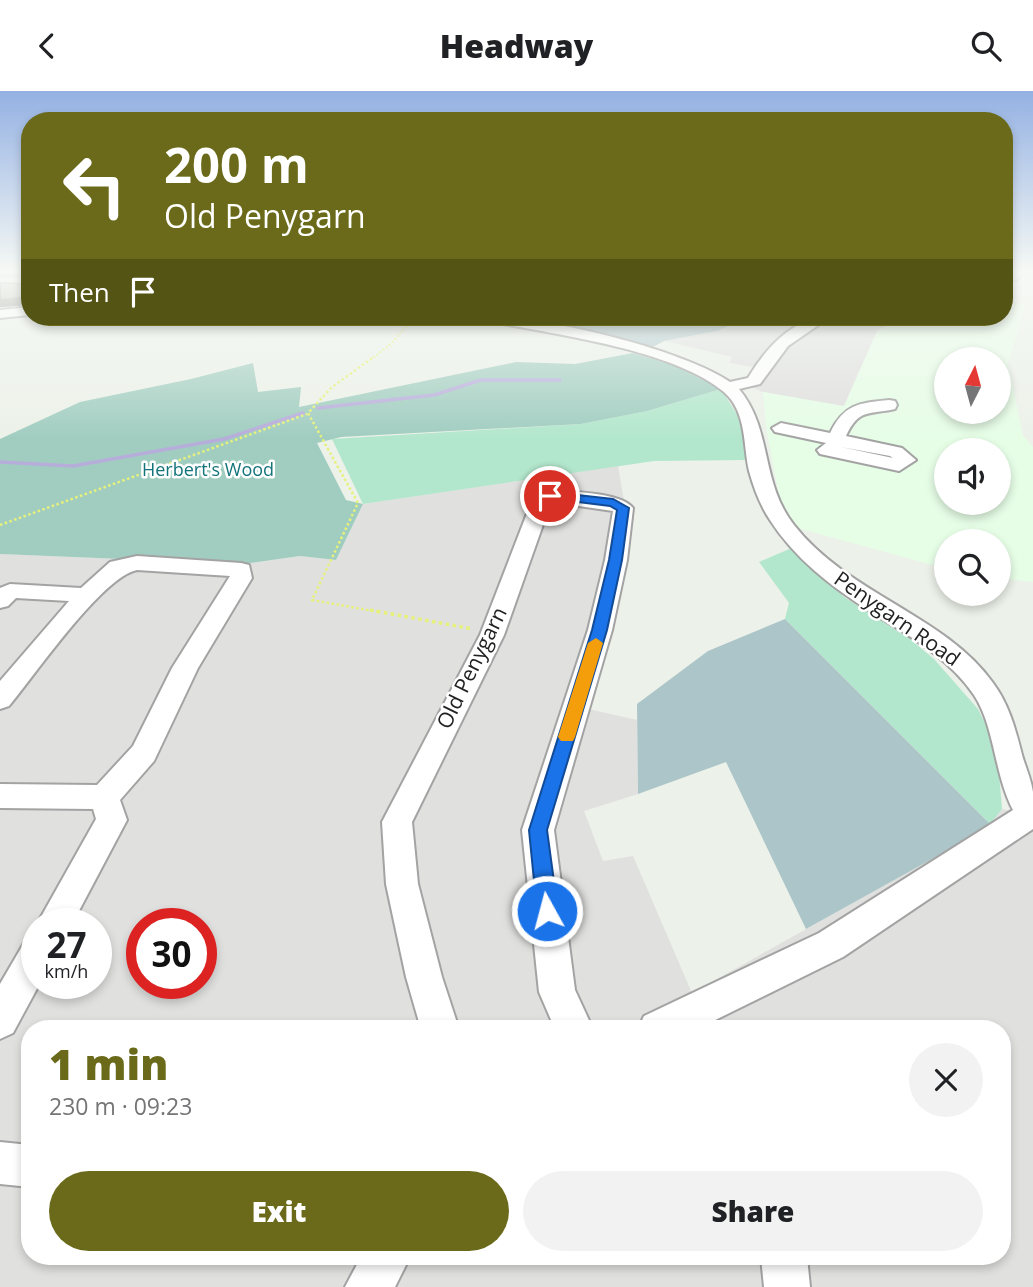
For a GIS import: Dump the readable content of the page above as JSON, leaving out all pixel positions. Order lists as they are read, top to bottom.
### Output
{
  "streets": {
    "street": ["Penygarn Road", "Old Penygarn"]
  },
  "parks": ["Herbert's Wood"],
  "north": "top",
  "page": {
    "header": "Headway",
    "turn": ["200 m", "Old Penygarn"],
    "then": "Then",
    "speed": "27 km/h",
    "limit": "30",
    "heading": ["1 min", "230 m · 09:23"],
    "buttons": ["Exit", "Share"]
  }
}
